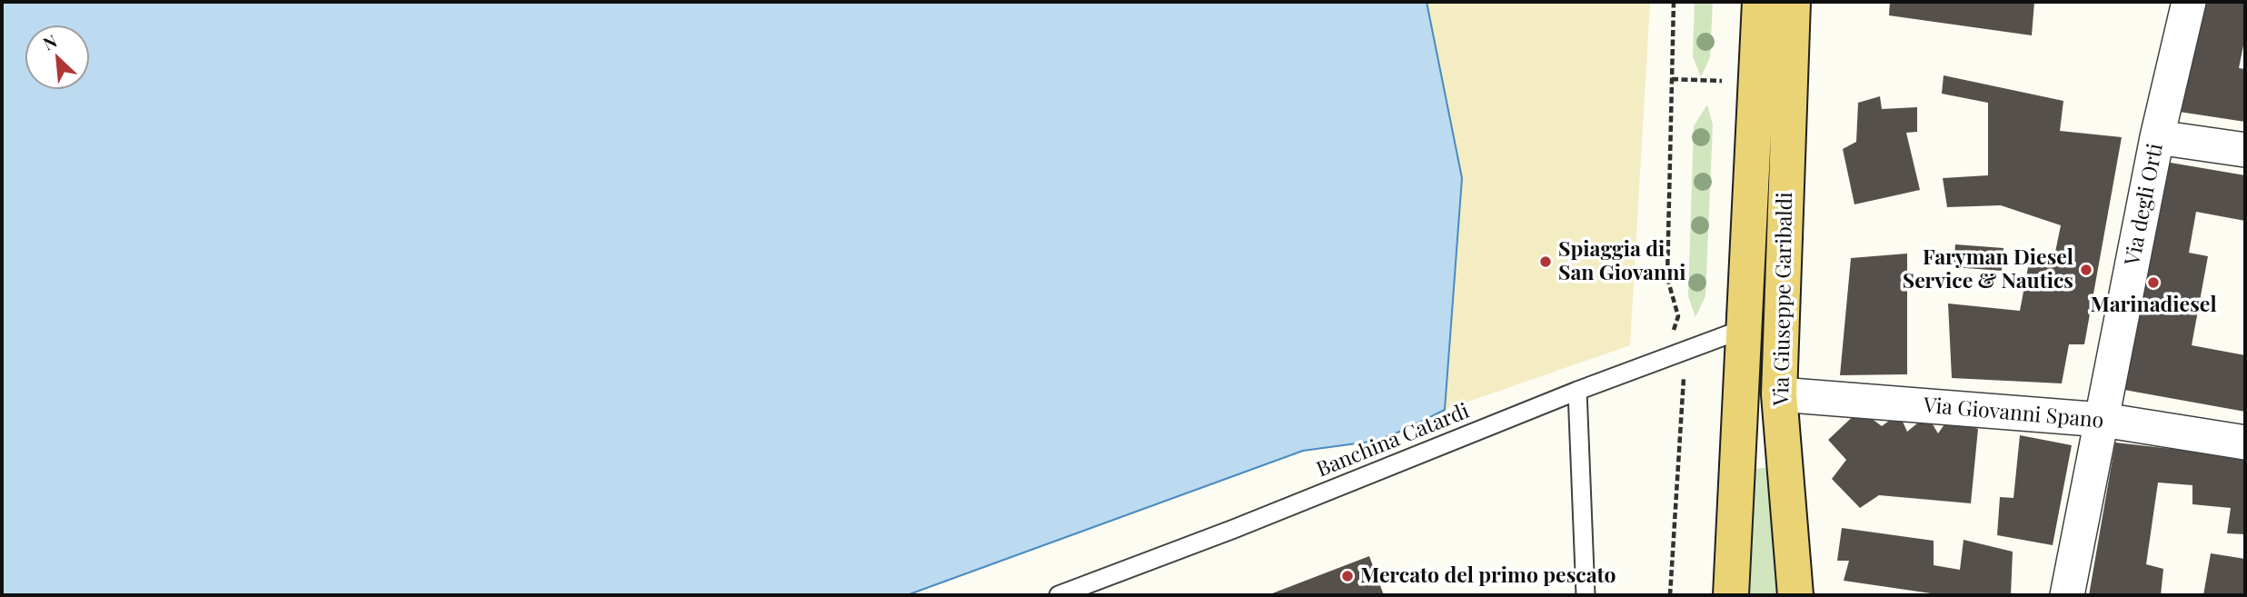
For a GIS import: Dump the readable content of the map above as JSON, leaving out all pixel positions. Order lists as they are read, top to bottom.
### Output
{
  "streets": {
    "main road": ["Via Giuseppe Garibaldi"],
    "street": ["Via degli Orti", "Via Giovanni Spano"],
    "lane": ["Banchina Catardi"]
  },
  "crossings": [
    ["Via degli Orti", "Via Giovanni Spano"],
    ["Via Giuseppe Garibaldi", "Via Giovanni Spano"],
    ["Via Giuseppe Garibaldi", "Banchina Catardi"]
  ],
  "places": [
    "Spiaggia di San Giovanni",
    "Faryman Diesel Service & Nautics",
    "Marinadiesel",
    "Mercato del primo pescato"
  ],
  "north": "top left"
}
